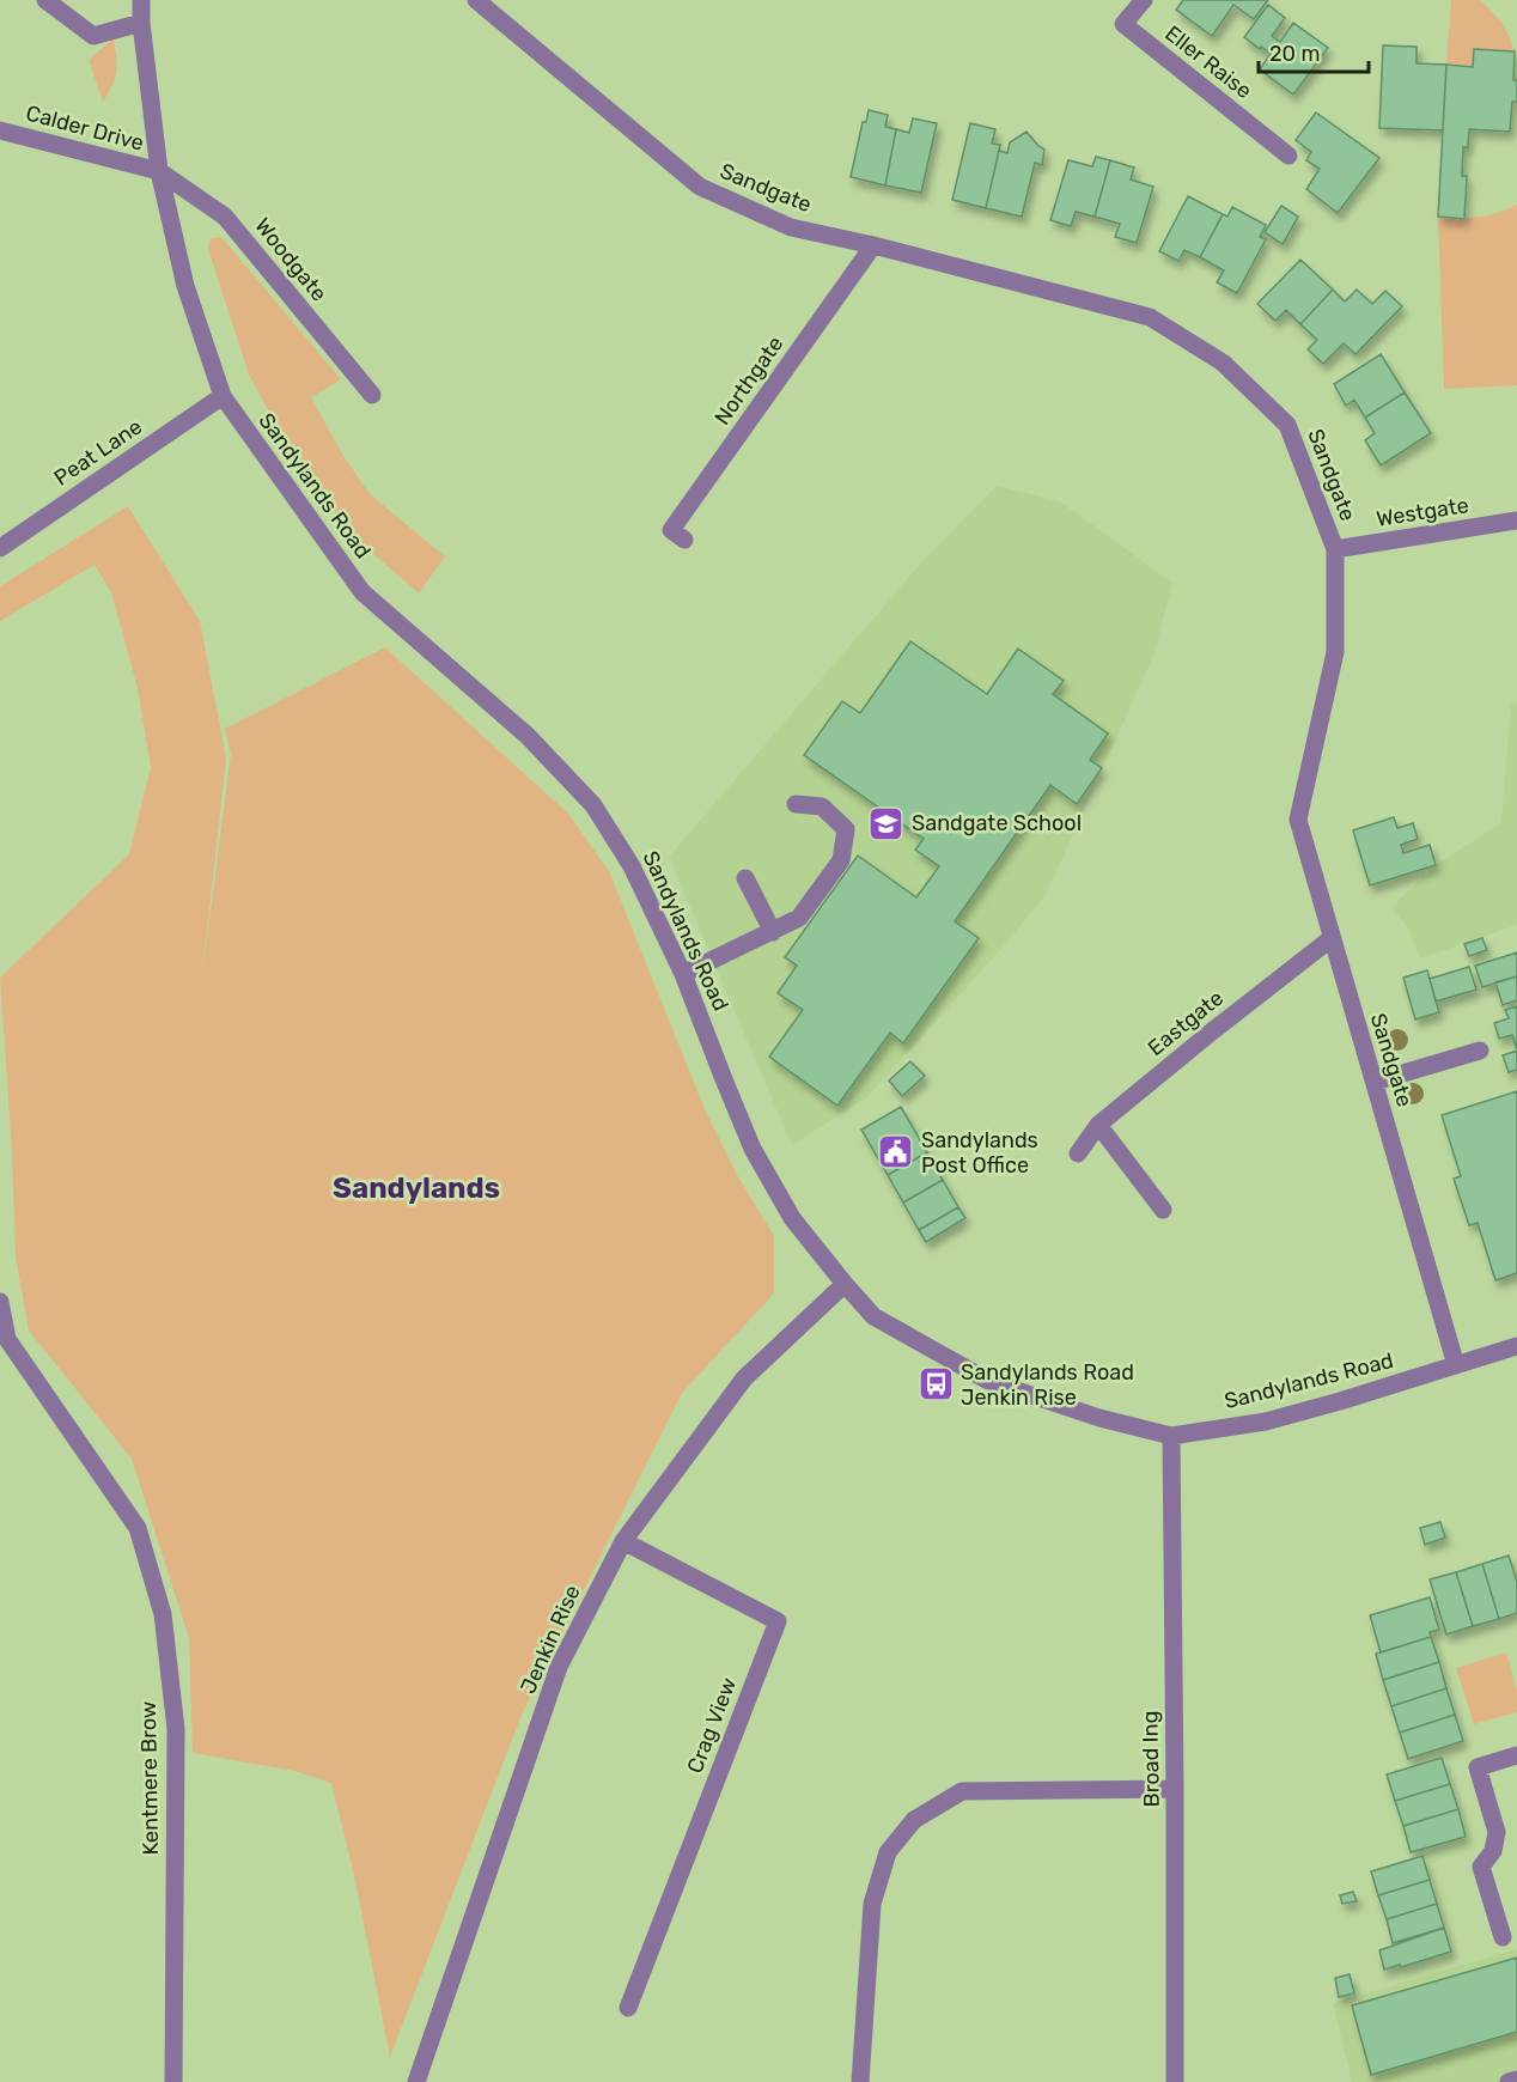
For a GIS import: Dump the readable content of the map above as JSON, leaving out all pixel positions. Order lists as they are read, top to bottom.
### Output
{
  "streets": {
    "street": [
      "Eller Raise",
      "Calder Drive",
      "Sandgate",
      "Woodgate",
      "Northgate",
      "Peat Lane",
      "Sandylands Road",
      "Westgate",
      "Eastgate",
      "Jenkin Rise",
      "Crag View",
      "Broad Ing",
      "Kentmere Brow"
    ]
  },
  "crossings": [
    ["Calder Drive", "Woodgate"],
    ["Calder Drive", "Sandylands Road"],
    ["Sandgate", "Northgate"],
    ["Sandgate", "Sandylands Road"],
    ["Sandgate", "Westgate"],
    ["Sandgate", "Eastgate"],
    ["Woodgate", "Sandylands Road"],
    ["Peat Lane", "Sandylands Road"],
    ["Sandylands Road", "Jenkin Rise"],
    ["Sandylands Road", "Broad Ing"],
    ["Jenkin Rise", "Crag View"]
  ],
  "districts": ["Sandylands"],
  "places": {
    "school or university": ["Sandgate School"],
    "public building": ["Sandylands Post Office"],
    "bus stop": ["Sandylands Road Jenkin Rise"]
  },
  "scale_bar": "20 m"
}
